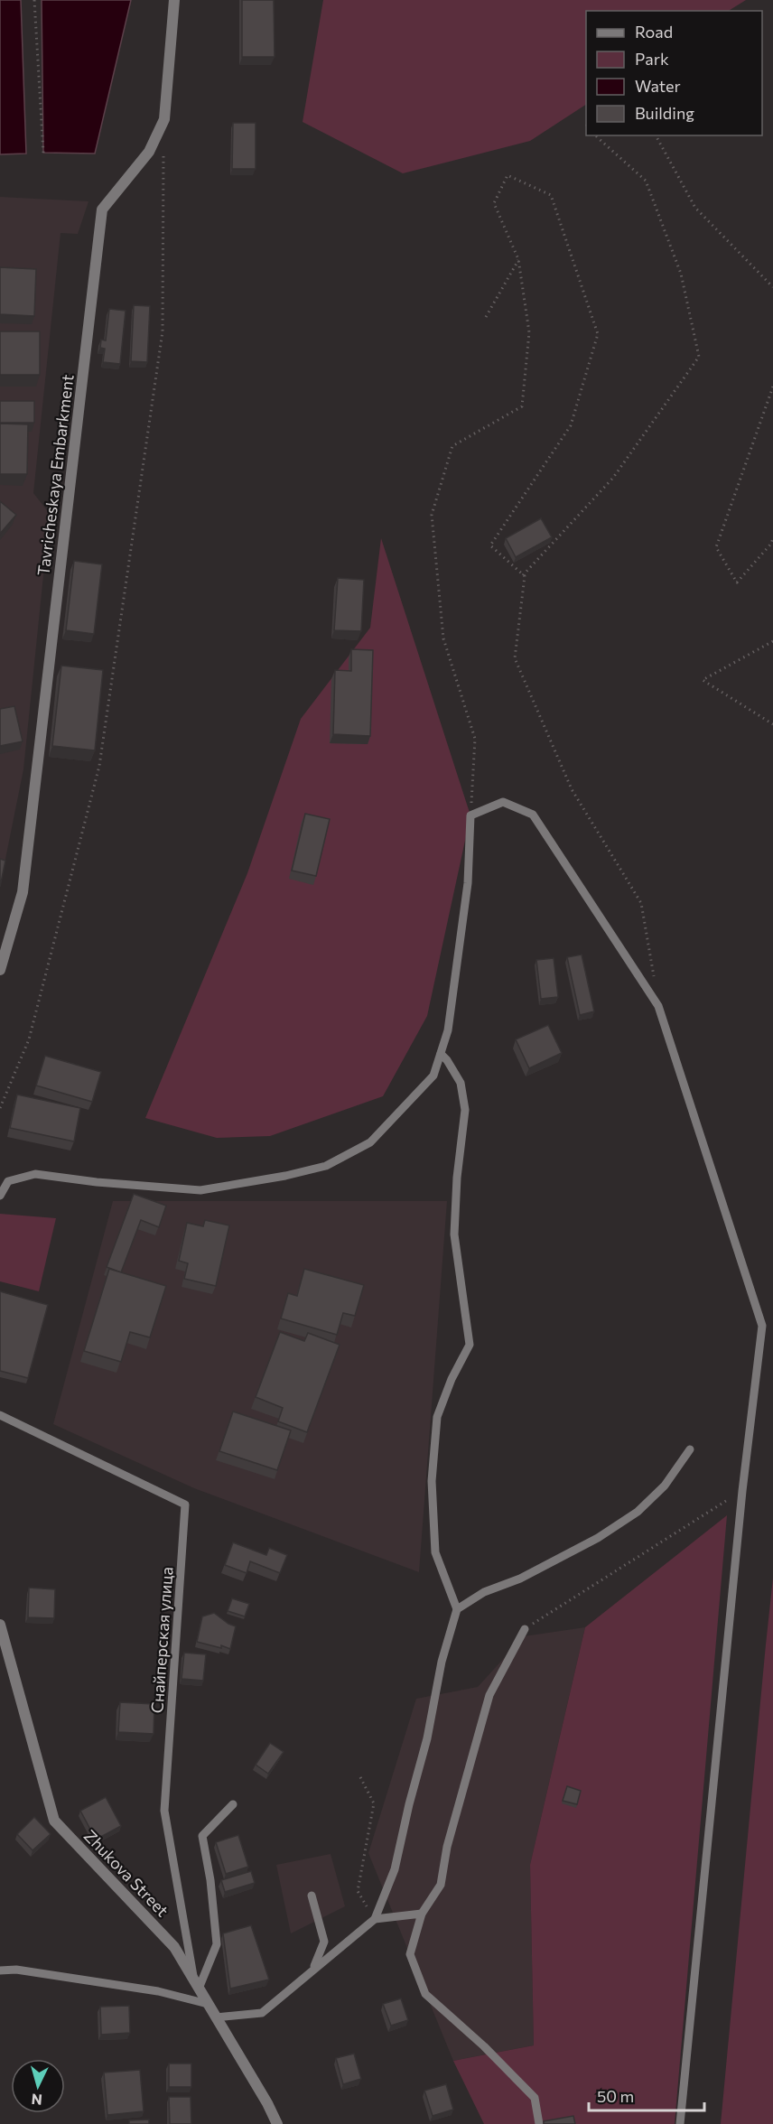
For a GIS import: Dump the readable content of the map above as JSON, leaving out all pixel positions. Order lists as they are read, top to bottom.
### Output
{
  "streets": {
    "street": ["Tavricheskaya Embarkment", "Zhukova Street"],
    "lane": ["Снайперская улица"]
  },
  "crossings": [
    ["Снайперская улица", "Zhukova Street"]
  ],
  "legend": [
    "Road",
    "Park",
    "Water",
    "Building"
  ],
  "scale_bar": "50 m",
  "north": "bottom"
}
